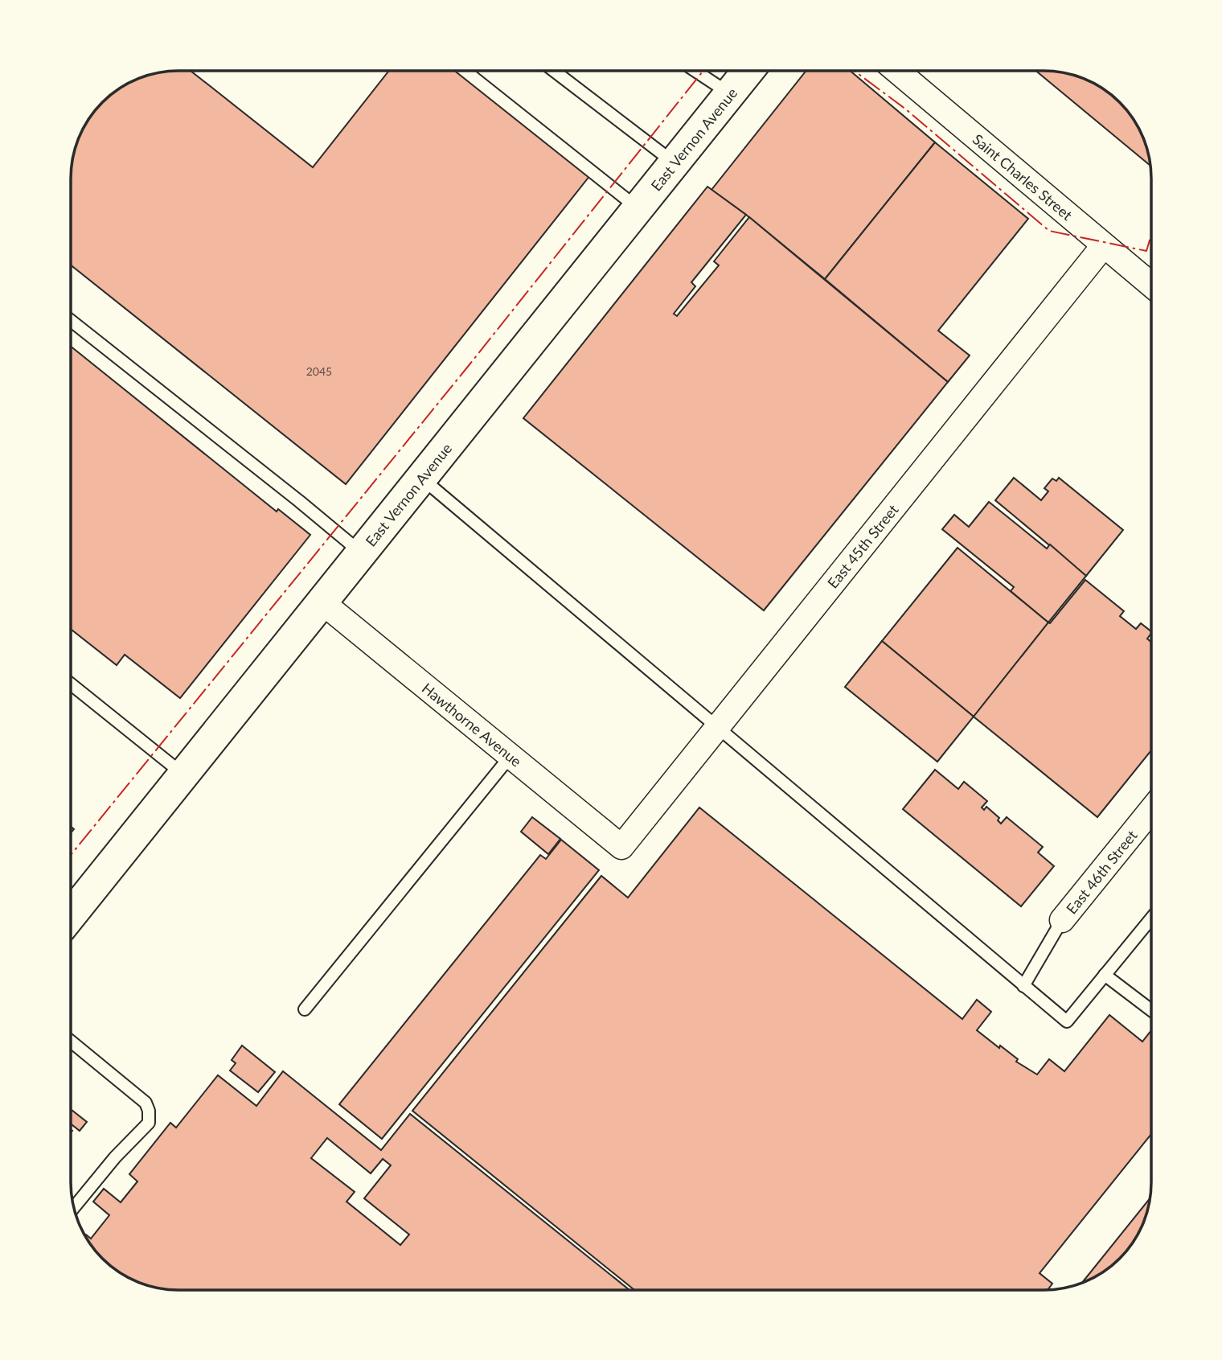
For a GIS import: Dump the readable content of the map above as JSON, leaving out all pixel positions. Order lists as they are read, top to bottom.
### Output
{
  "streets": {
    "main road": ["East Vernon Avenue"],
    "street": [
      "Saint Charles Street",
      "East 45th Street",
      "Hawthorne Avenue",
      "East 46th Street"
    ]
  },
  "crossings": [
    ["East Vernon Avenue", "Hawthorne Avenue"],
    ["Saint Charles Street", "East 45th Street"],
    ["East 45th Street", "Hawthorne Avenue"]
  ],
  "house_numbers": ["2045"]
}
